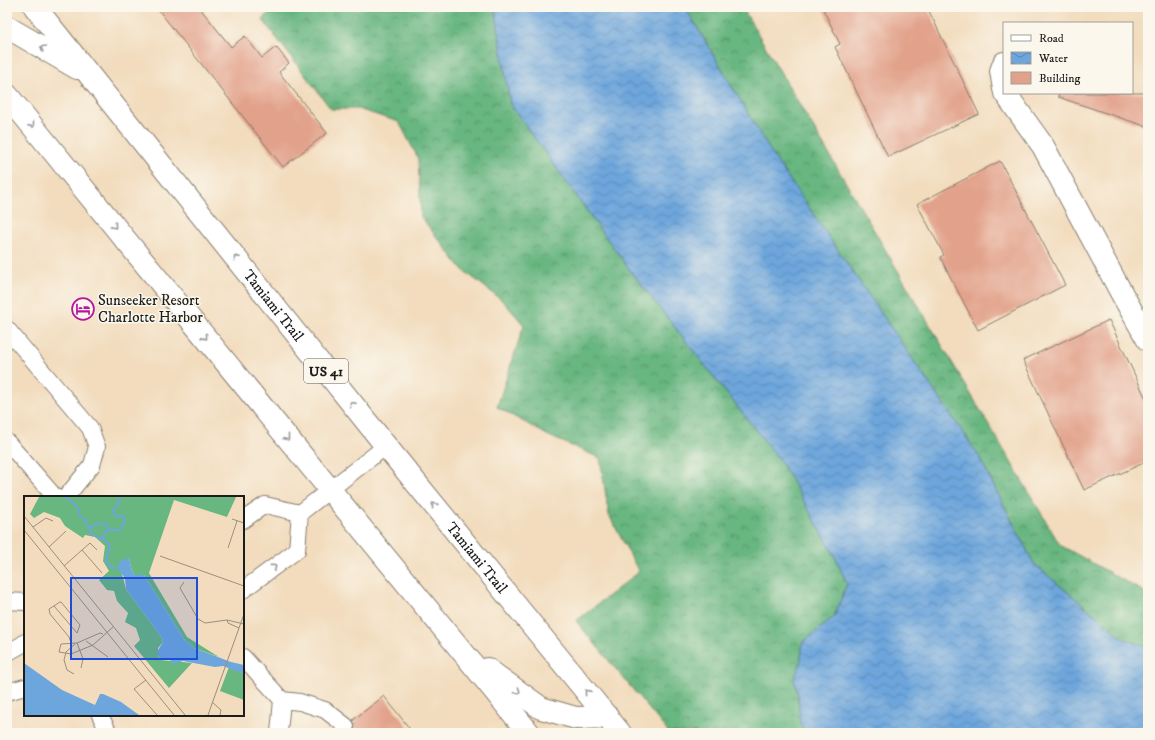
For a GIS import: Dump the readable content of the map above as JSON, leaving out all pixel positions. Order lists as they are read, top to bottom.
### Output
{
  "streets": {
    "main road": ["Tamiami Trail", "US 41"]
  },
  "places": {
    "hotel": ["Sunseeker Resort Charlotte Harbor"]
  },
  "legend": ["Road", "Water", "Building"]
}
